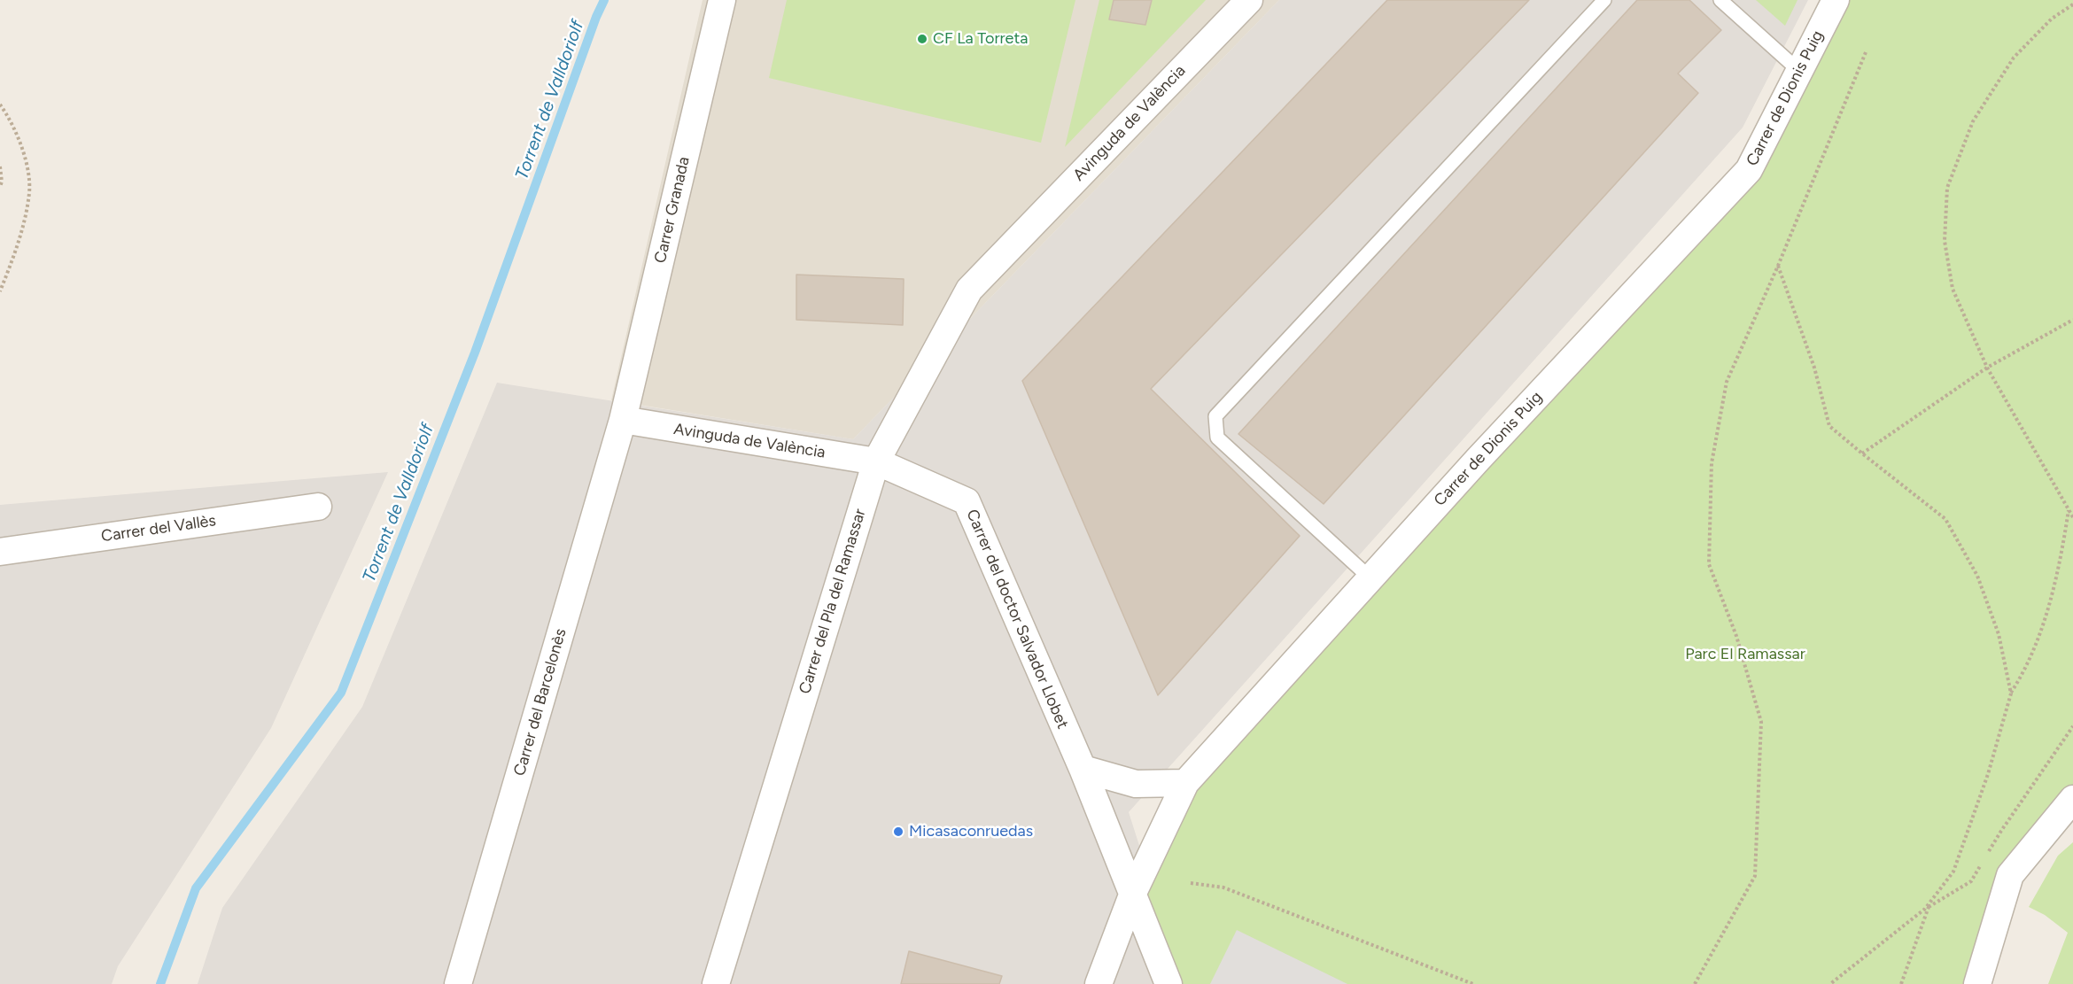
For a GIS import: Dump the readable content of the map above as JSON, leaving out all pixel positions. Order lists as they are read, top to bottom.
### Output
{
  "streets": {
    "street": [
      "Carrer de Dionis Puig",
      "Avinguda de València",
      "Carrer Granada",
      "Carrer del Vallès",
      "Carrer del Pla del Ramassar",
      "Carrer del doctor Salvador Llobet",
      "Carrer del Barcelonès"
    ]
  },
  "crossings": [
    ["Carrer de Dionis Puig", "Carrer del doctor Salvador Llobet"],
    ["Avinguda de València", "Carrer Granada"],
    ["Avinguda de València", "Carrer del Pla del Ramassar"],
    ["Avinguda de València", "Carrer del doctor Salvador Llobet"],
    ["Avinguda de València", "Carrer del Barcelonès"],
    ["Carrer Granada", "Carrer del Barcelonès"],
    ["Carrer del Pla del Ramassar", "Carrer del doctor Salvador Llobet"]
  ],
  "water": ["Torrent de Valldoriolf"],
  "parks": ["Parc El Ramassar"],
  "places": ["CF La Torreta", "Micasaconruedas"]
}
